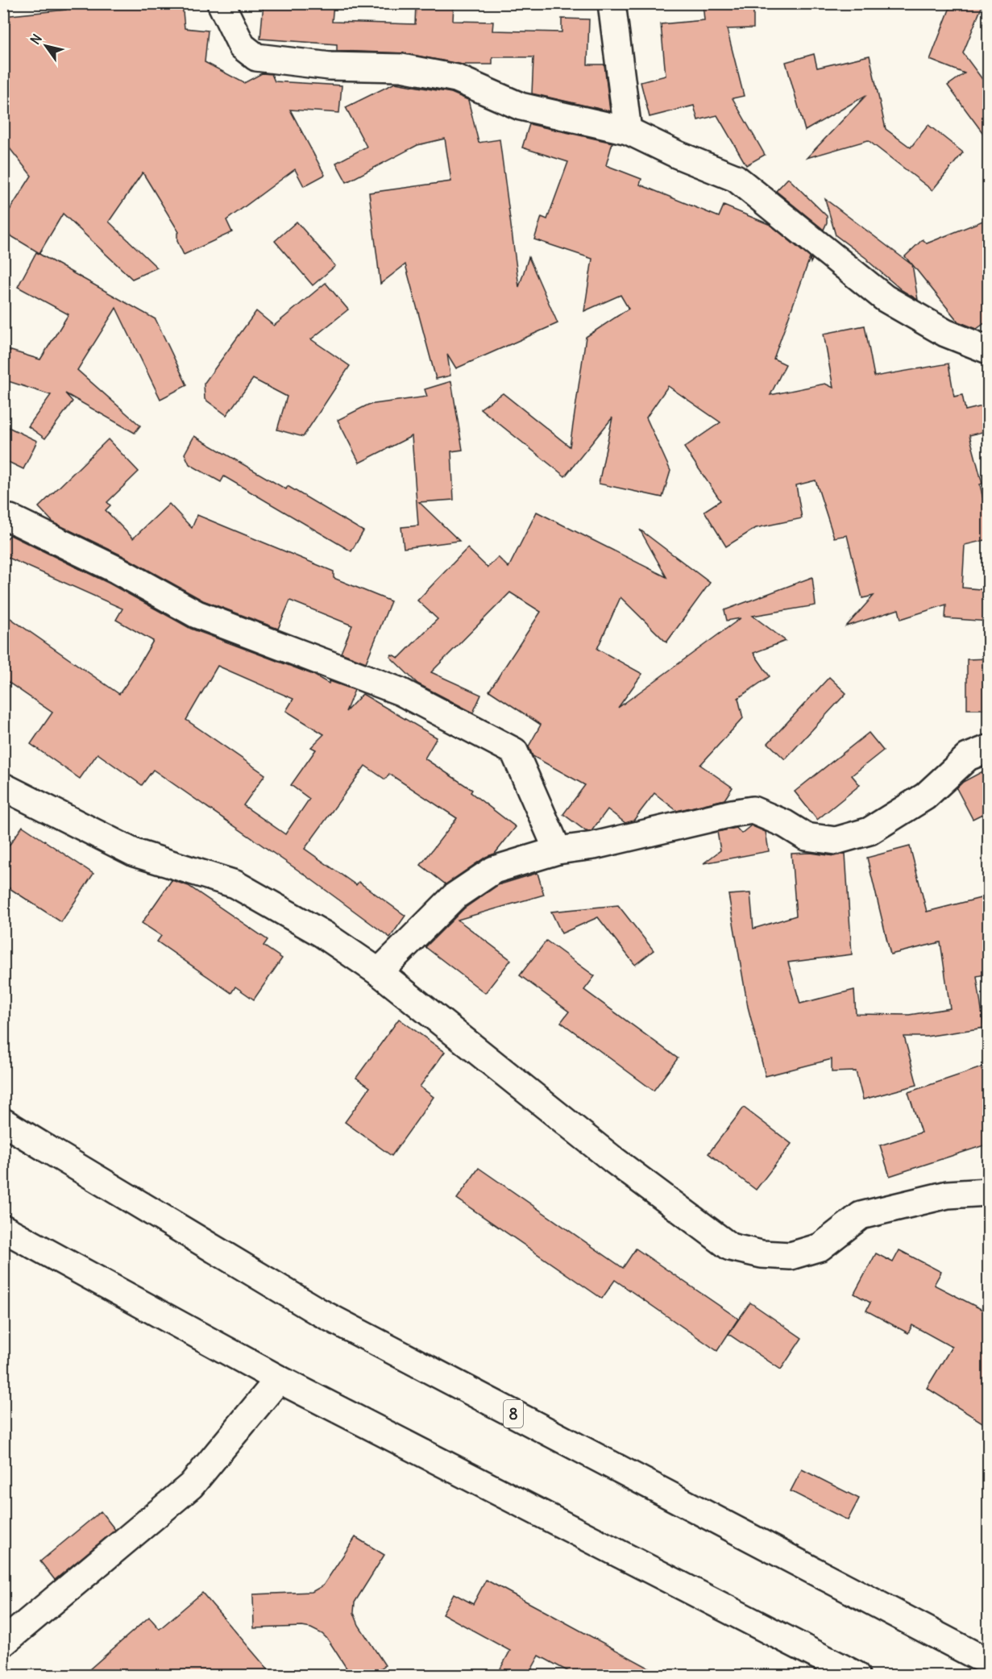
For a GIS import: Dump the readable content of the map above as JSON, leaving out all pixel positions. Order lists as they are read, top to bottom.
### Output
{
  "streets": {
    "main road": ["8"]
  },
  "north": "top left"
}
